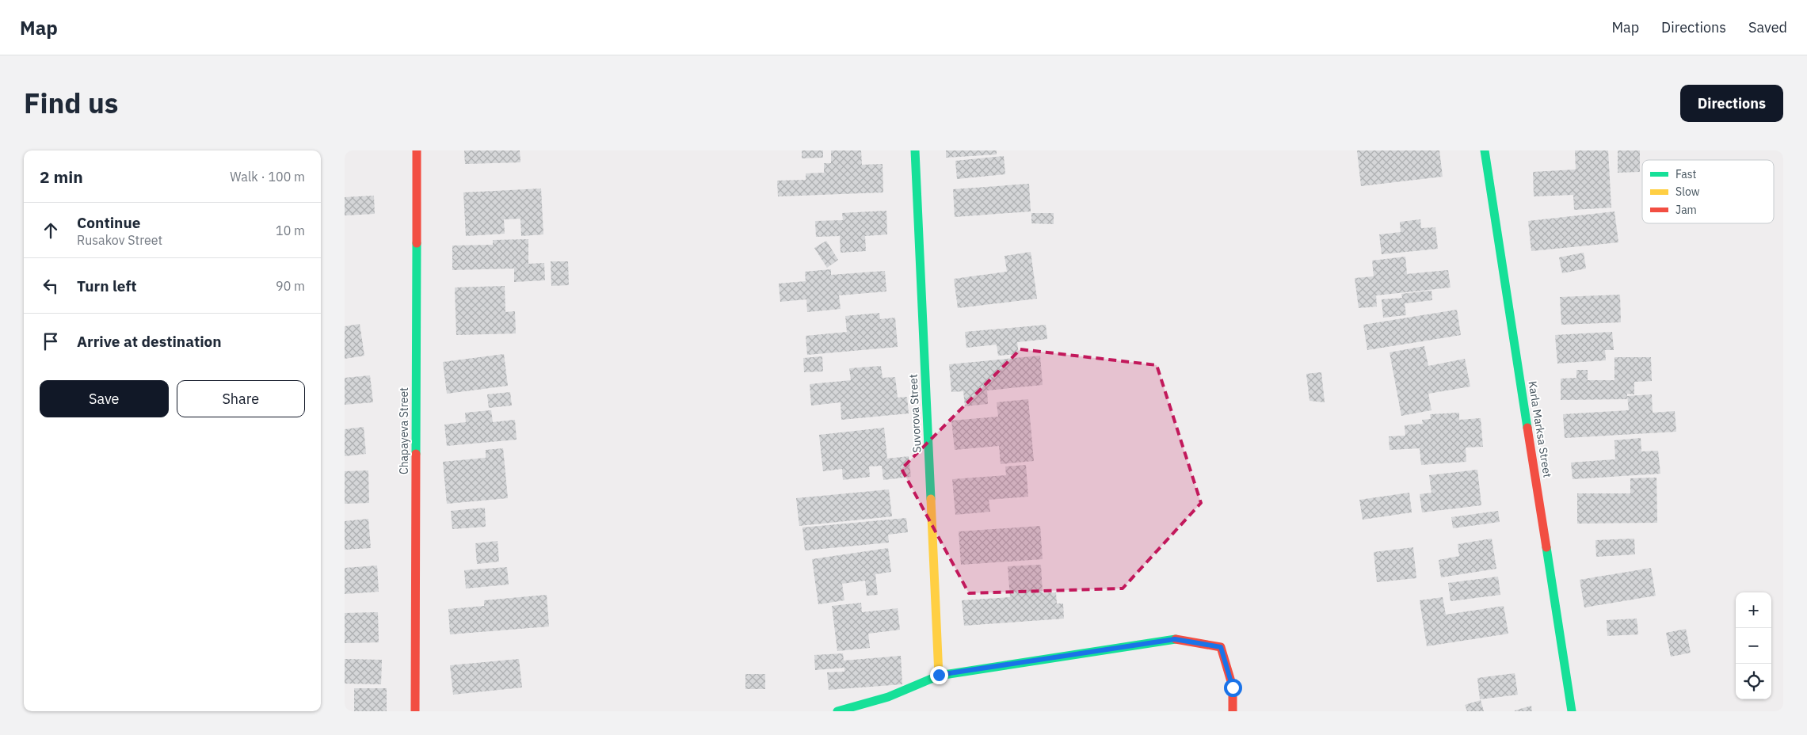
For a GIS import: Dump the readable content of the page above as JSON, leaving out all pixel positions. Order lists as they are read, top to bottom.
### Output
{
  "streets": {
    "street": ["Suvorova Street", "Karla Marksa Street", "Chapayeva Street"]
  },
  "legend": ["Fast", "Slow", "Jam"],
  "page": {
    "header": "Map",
    "nav": ["Map", "Directions", "Saved"],
    "title": "Find us",
    "buttons": [
      "Directions",
      ["Save", "Share"]
    ],
    "heading": ["2 min", "Walk · 100 m"],
    "list": [
      ["Continue", "Rusakov Street", "10 m"],
      ["Turn left", "90 m"],
      "Arrive at destination"
    ],
    "map_buttons": ["+", "−"]
  }
}
